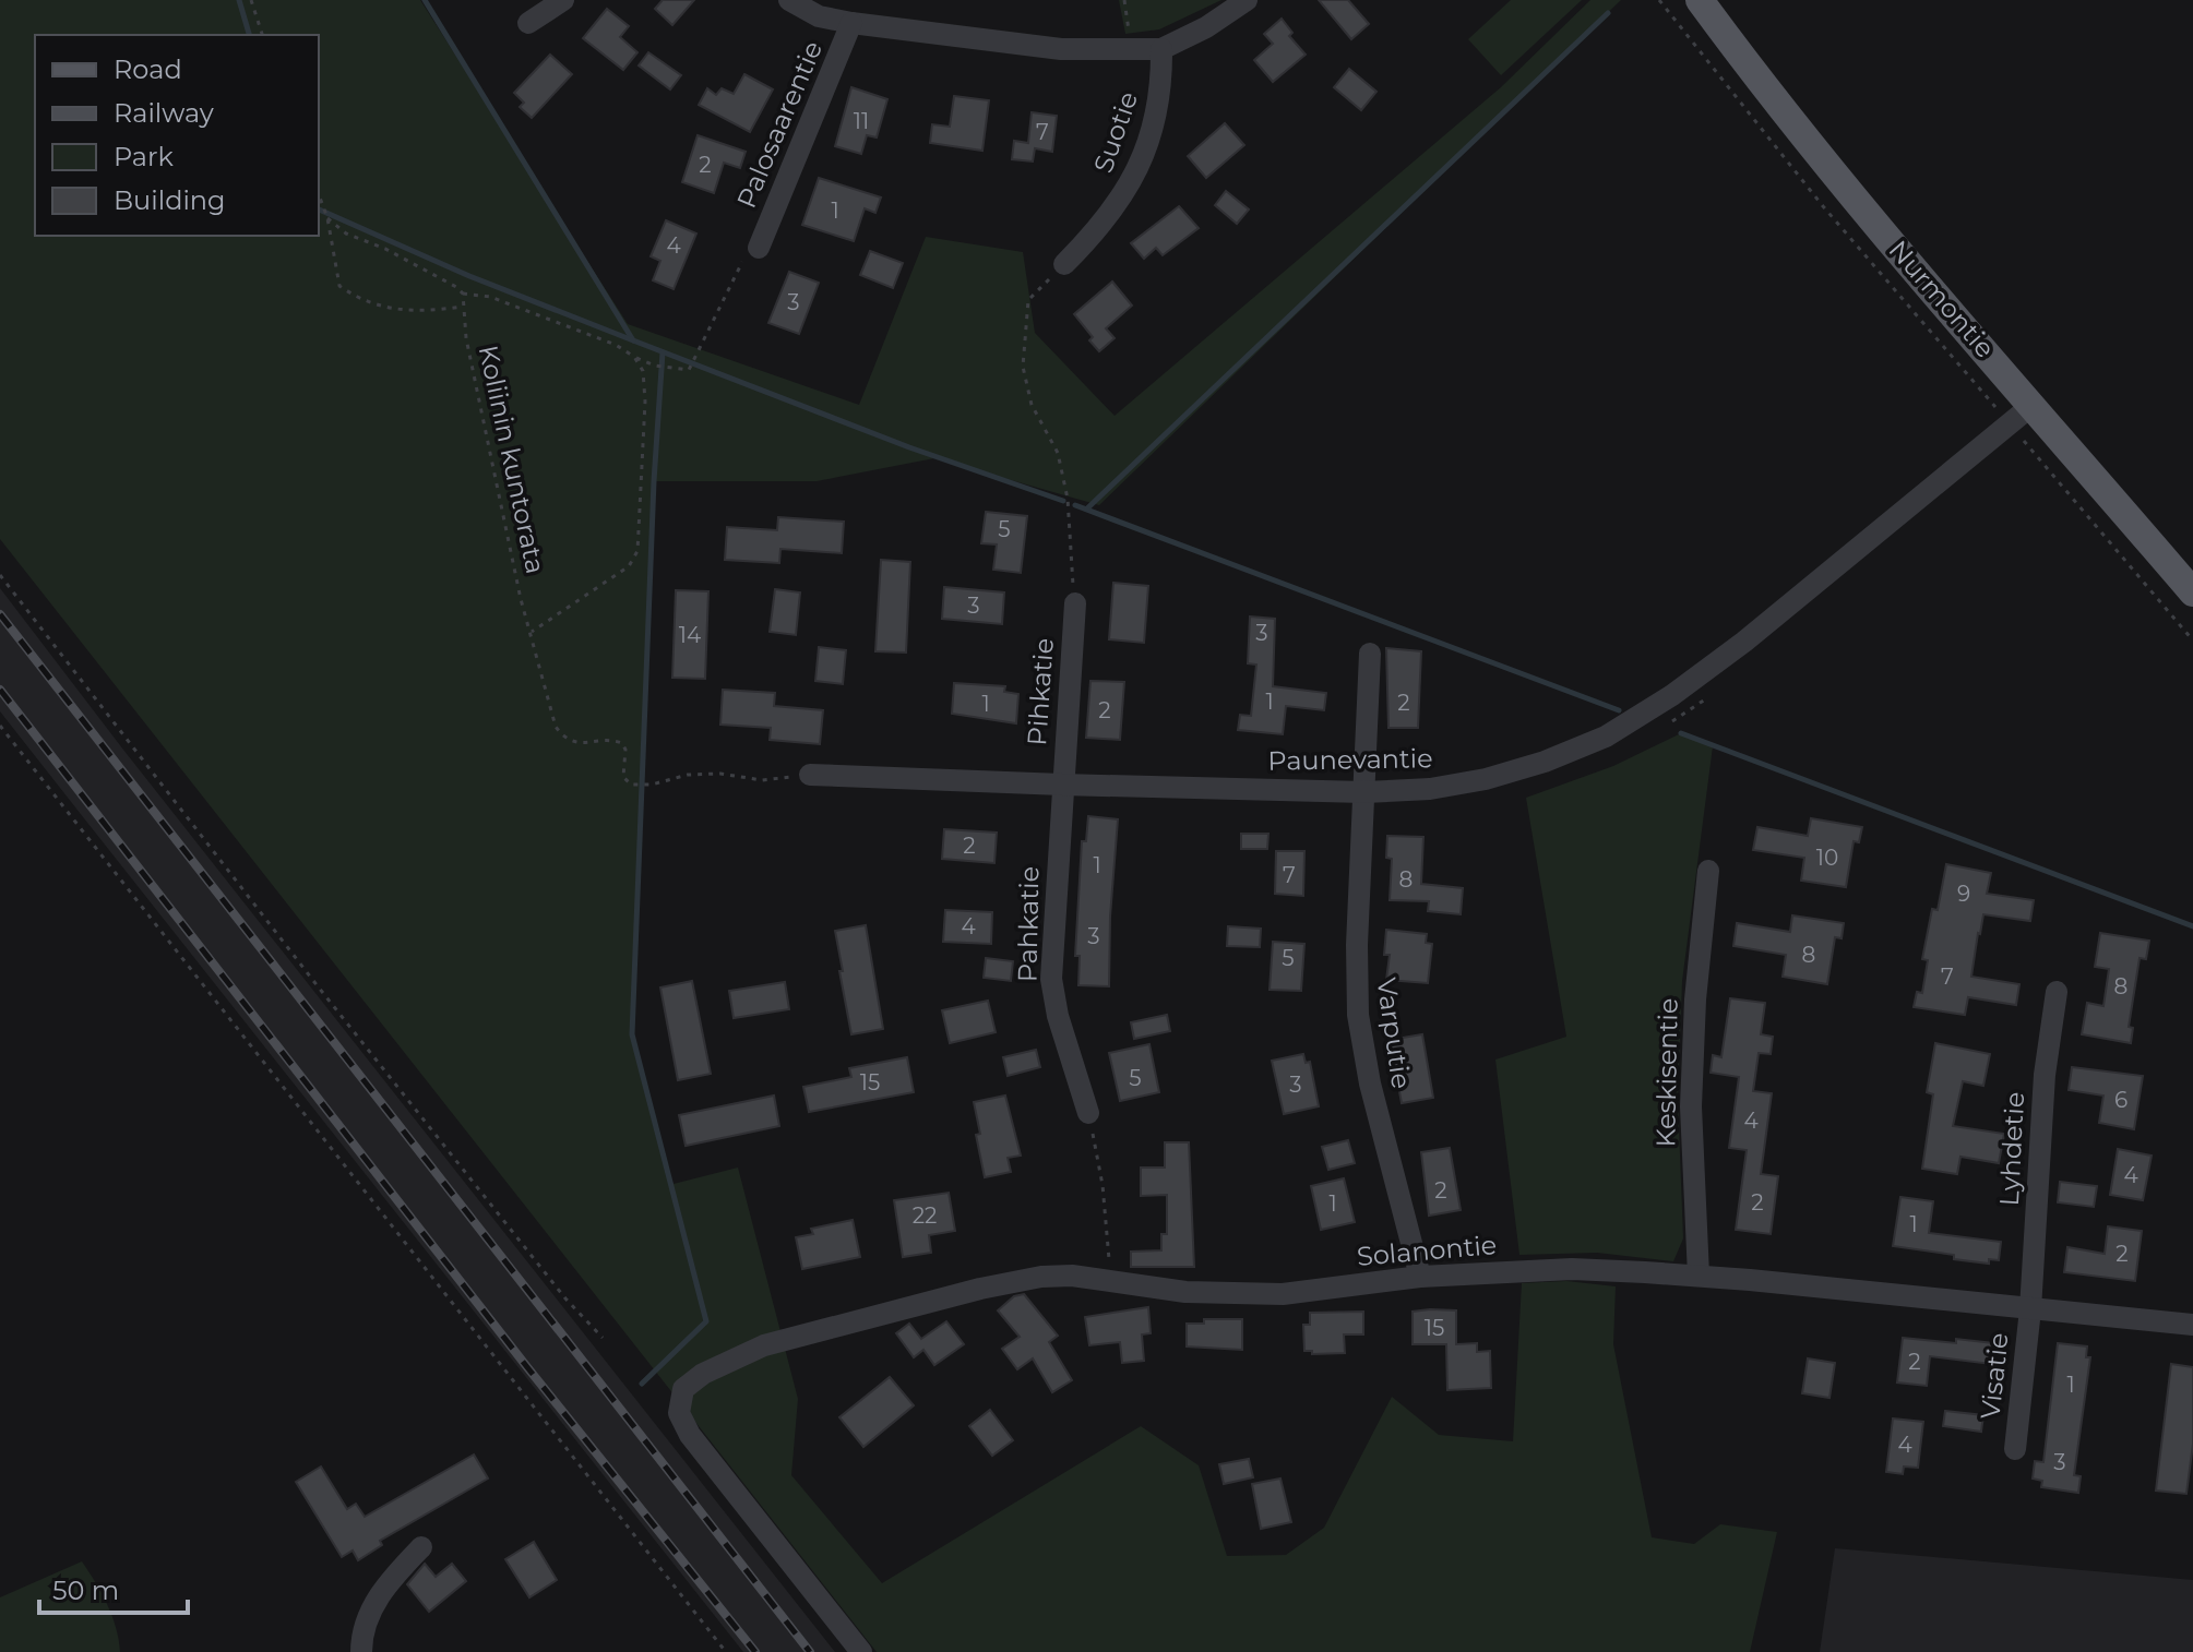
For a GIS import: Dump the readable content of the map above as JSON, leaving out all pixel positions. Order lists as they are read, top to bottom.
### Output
{
  "streets": {
    "main road": ["Nurmontie"],
    "street": [
      "Palosaarentie",
      "Suotie",
      "Pihkatie",
      "Paunevantie",
      "Pahkatie",
      "Varputie",
      "Keskisentie",
      "Lyhdetie",
      "Solanontie",
      "Visatie"
    ],
    "path": ["Koliinin kuntorata"]
  },
  "crossings": [
    ["Palosaarentie", "Koliinin kuntorata"],
    ["Nurmontie", "Paunevantie"],
    ["Koliinin kuntorata", "Paunevantie"],
    ["Pihkatie", "Paunevantie"],
    ["Pihkatie", "Pahkatie"],
    ["Paunevantie", "Pahkatie"],
    ["Paunevantie", "Varputie"],
    ["Varputie", "Solanontie"],
    ["Keskisentie", "Solanontie"],
    ["Lyhdetie", "Solanontie"],
    ["Lyhdetie", "Visatie"],
    ["Solanontie", "Visatie"]
  ],
  "house_numbers": [
    "11",
    "7",
    "2",
    "1",
    "4",
    "3",
    "5",
    "3",
    "3",
    "14",
    "1",
    "2",
    "1",
    "2",
    "2",
    "10",
    "1",
    "7",
    "8",
    "9",
    "4",
    "3",
    "8",
    "5",
    "7",
    "8",
    "5",
    "15",
    "3",
    "6",
    "4",
    "4",
    "2",
    "2",
    "1",
    "22",
    "1",
    "2",
    "15",
    "2",
    "1",
    "4",
    "3"
  ],
  "legend": [
    "Road",
    "Railway",
    "Park",
    "Building"
  ],
  "scale_bar": "50 m"
}
